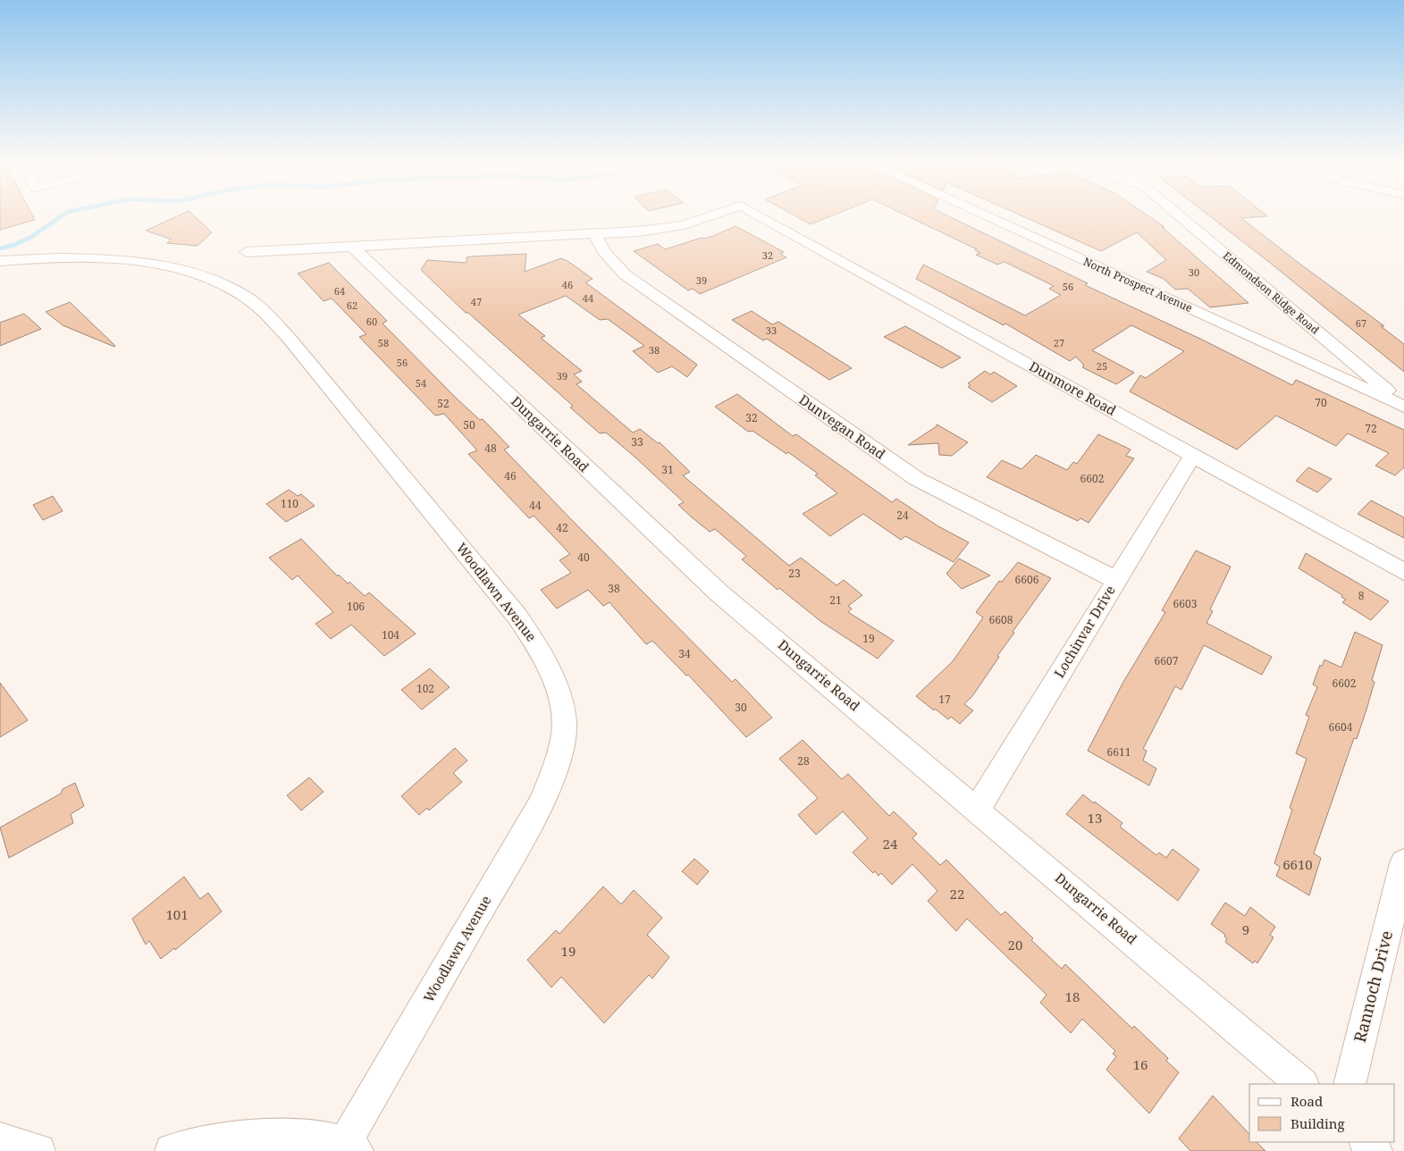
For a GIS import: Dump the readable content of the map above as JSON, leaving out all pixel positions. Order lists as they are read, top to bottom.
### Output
{
  "streets": {
    "street": [
      "North Prospect Avenue",
      "Edmondson Ridge Road",
      "Dunmore Road",
      "Dunvegan Road",
      "Dungarrie Road",
      "Woodlawn Avenue",
      "Lochinvar Drive",
      "Rannoch Drive"
    ]
  },
  "crossings": [
    ["North Prospect Avenue", "Edmondson Ridge Road"],
    ["Dunmore Road", "Dunvegan Road"],
    ["Dunmore Road", "Lochinvar Drive"],
    ["Dunvegan Road", "Lochinvar Drive"],
    ["Dungarrie Road", "Lochinvar Drive"]
  ],
  "house_numbers": [
    "32",
    "30",
    "39",
    "46",
    "56",
    "64",
    "44",
    "47",
    "62",
    "60",
    "67",
    "33",
    "58",
    "27",
    "38",
    "56",
    "25",
    "39",
    "54",
    "70",
    "52",
    "32",
    "50",
    "72",
    "33",
    "48",
    "31",
    "46",
    "6602",
    "110",
    "44",
    "24",
    "42",
    "40",
    "23",
    "6606",
    "38",
    "8",
    "21",
    "6603",
    "106",
    "6608",
    "104",
    "19",
    "34",
    "6607",
    "6602",
    "102",
    "17",
    "30",
    "6604",
    "6611",
    "28",
    "13",
    "24",
    "6610",
    "22",
    "101",
    "9",
    "20",
    "19",
    "18",
    "16"
  ],
  "legend": ["Road", "Building"]
}
